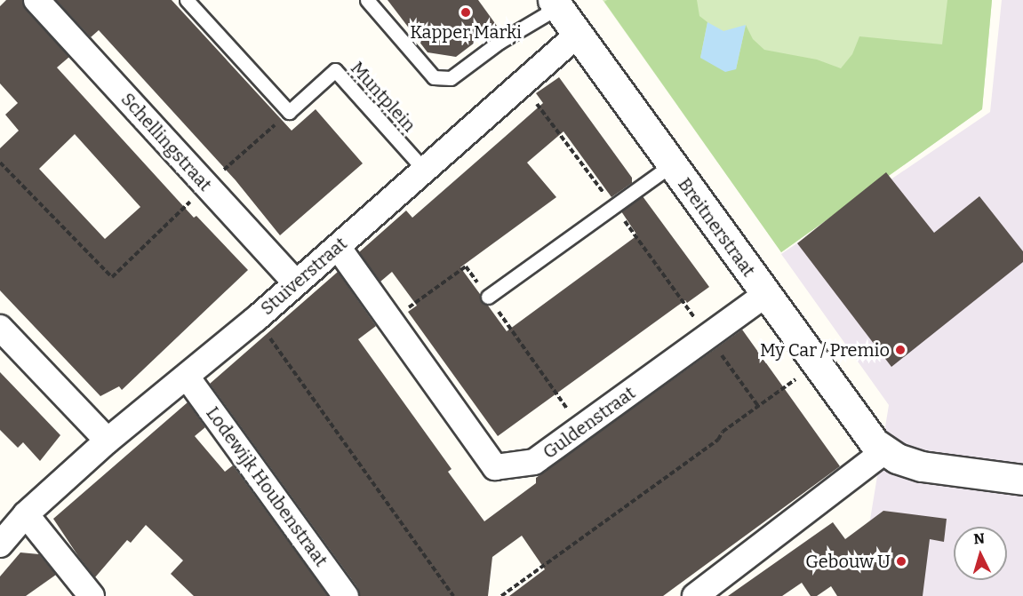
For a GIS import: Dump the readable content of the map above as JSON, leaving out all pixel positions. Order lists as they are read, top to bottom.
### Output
{
  "streets": {
    "street": [
      "Schellingstraat",
      "Breitnerstraat",
      "Stuiverstraat",
      "Guldenstraat",
      "Lodewijk Houbenstraat"
    ],
    "lane": ["Muntplein"]
  },
  "crossings": [
    ["Muntplein", "Stuiverstraat"],
    ["Schellingstraat", "Stuiverstraat"],
    ["Breitnerstraat", "Stuiverstraat"],
    ["Breitnerstraat", "Guldenstraat"],
    ["Stuiverstraat", "Guldenstraat"],
    ["Stuiverstraat", "Lodewijk Houbenstraat"]
  ],
  "places": ["Kapper Marki", "My Car / Premio", "Gebouw U"],
  "north": "top"
}
